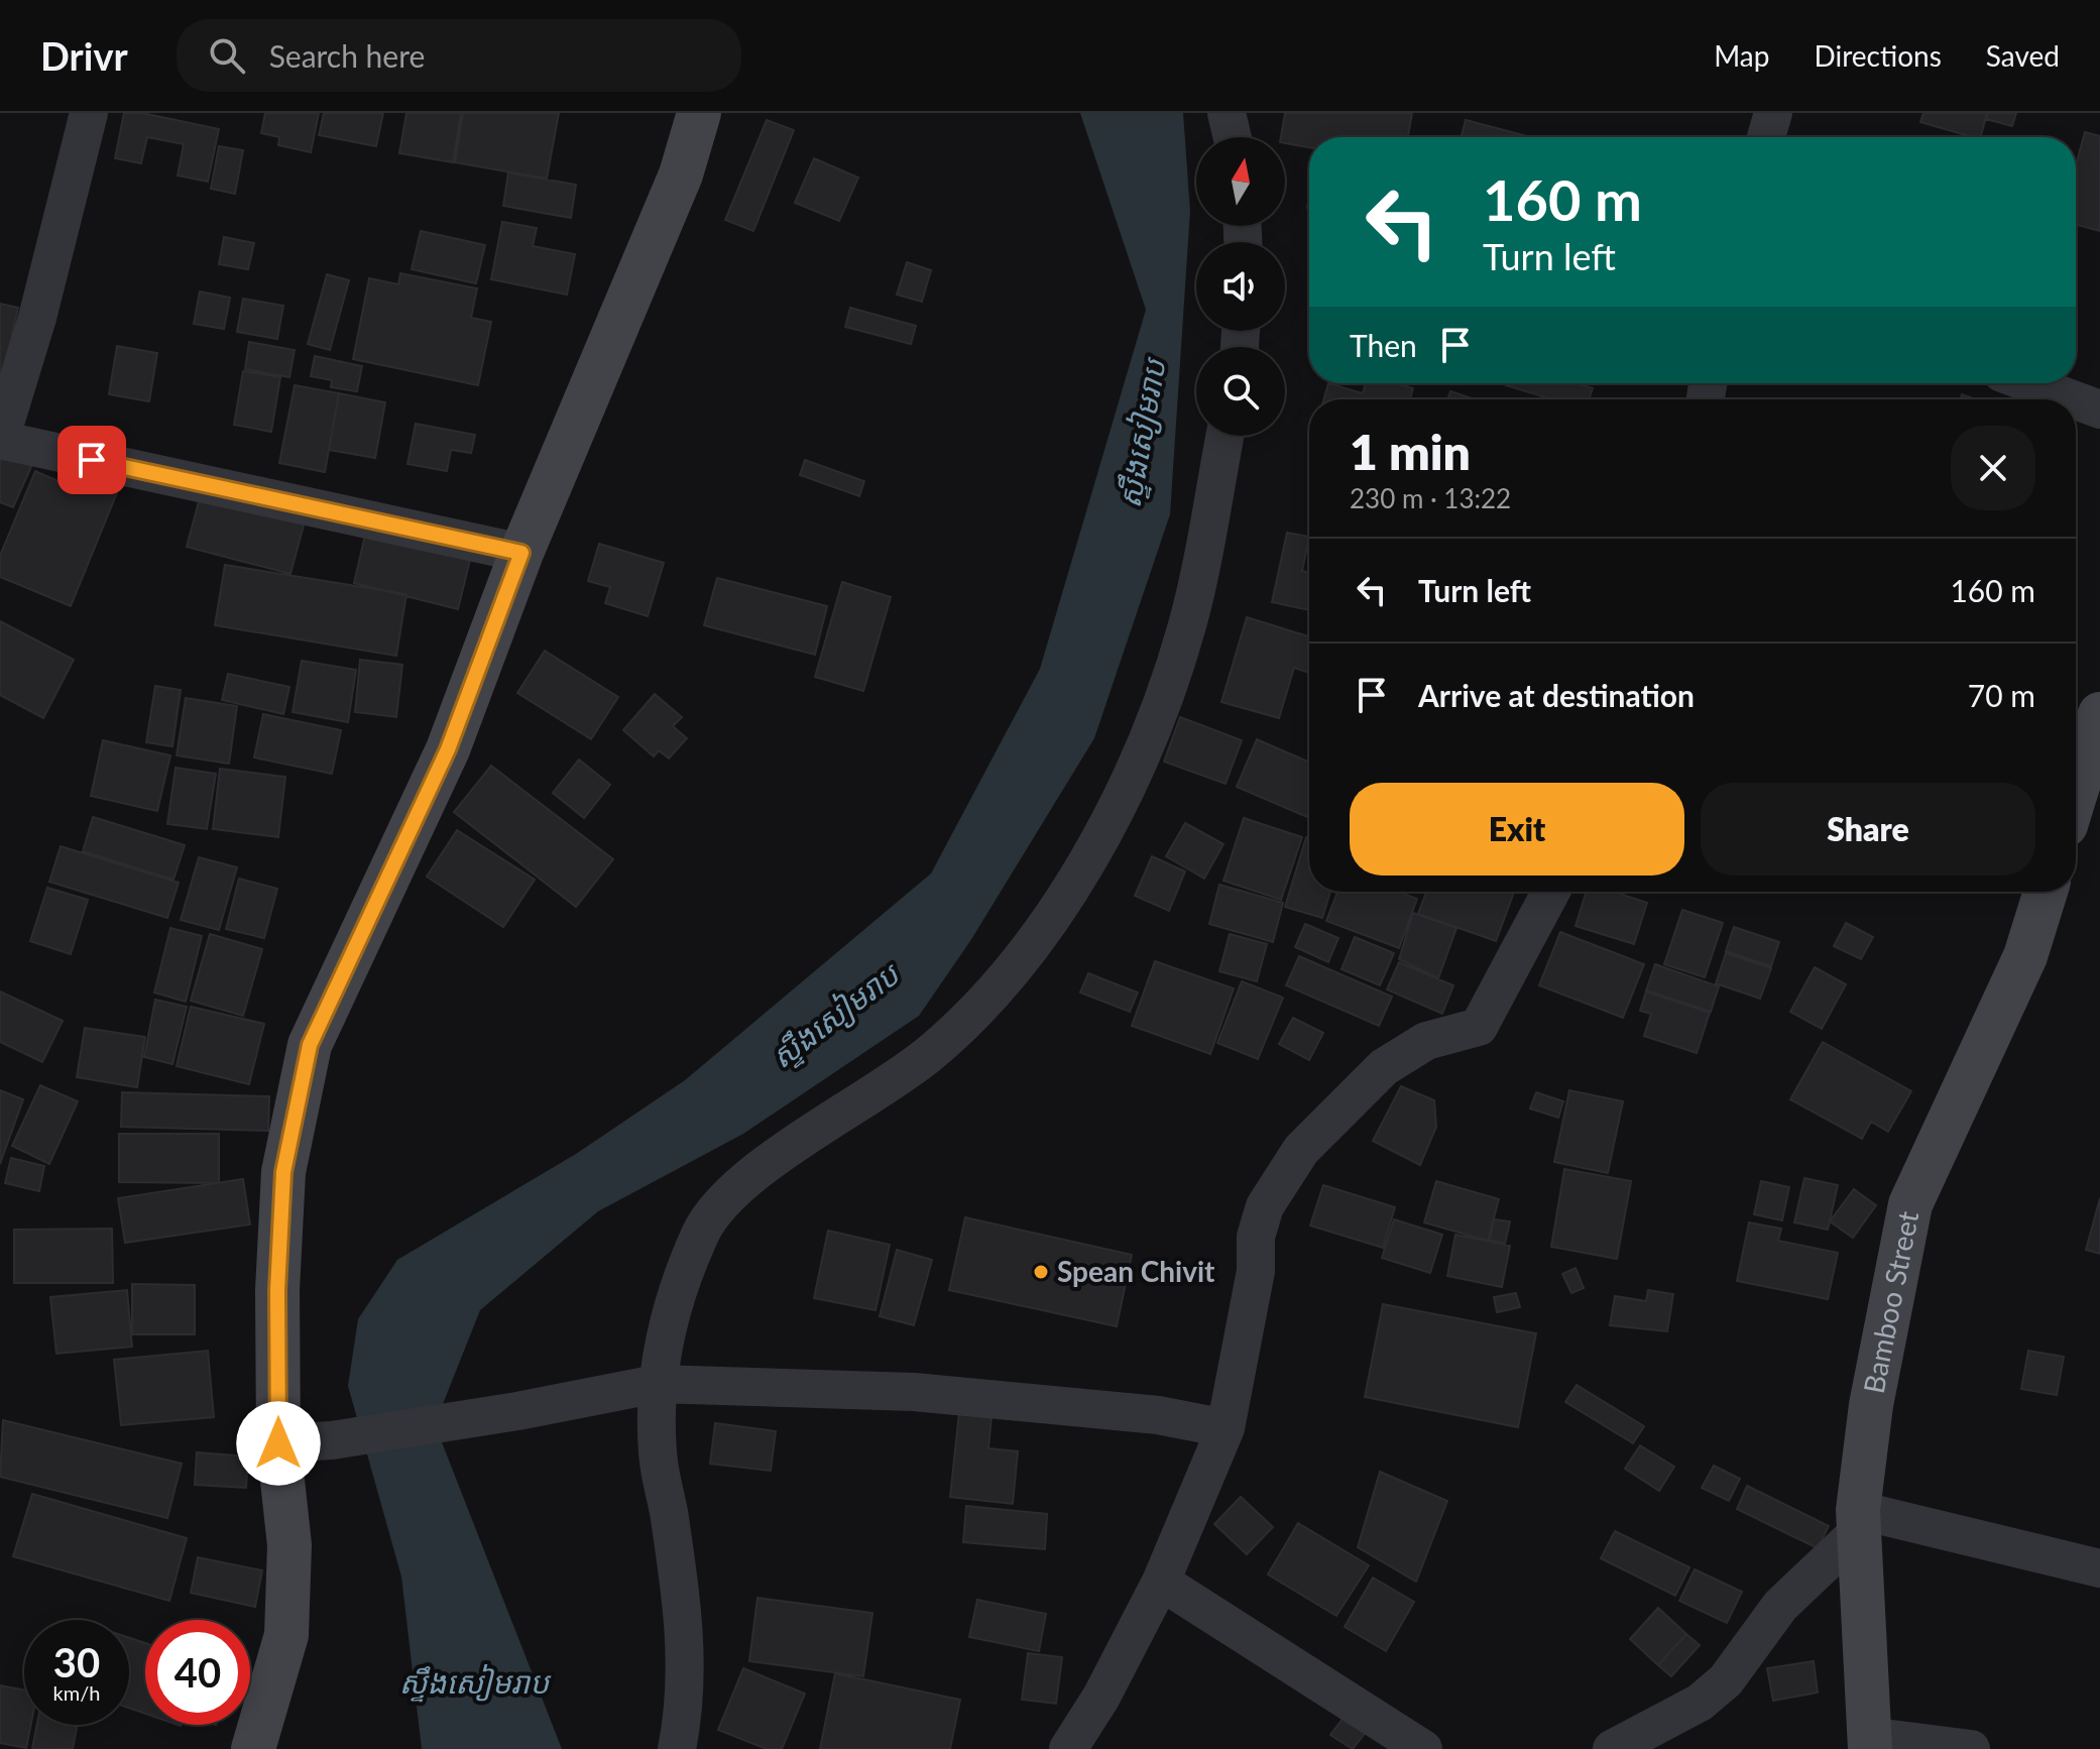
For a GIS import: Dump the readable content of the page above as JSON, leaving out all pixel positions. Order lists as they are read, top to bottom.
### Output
{
  "streets": {
    "street": ["Bamboo Street"]
  },
  "water": ["ស្ទឹងសៀមរាប"],
  "places": ["Spean Chivit"],
  "north": "top",
  "page": {
    "header": "Drivr",
    "search": "Search here",
    "nav": ["Map", "Directions", "Saved"],
    "turn": ["160 m", "Turn left"],
    "then": "Then",
    "heading": ["1 min", "230 m · 13:22"],
    "list": [
      {
        "name": "Turn left",
        "value": "160 m"
      },
      {
        "name": "Arrive at destination",
        "value": "70 m"
      }
    ],
    "buttons": ["Exit", "Share"],
    "speed": "30 km/h",
    "limit": "40"
  }
}
